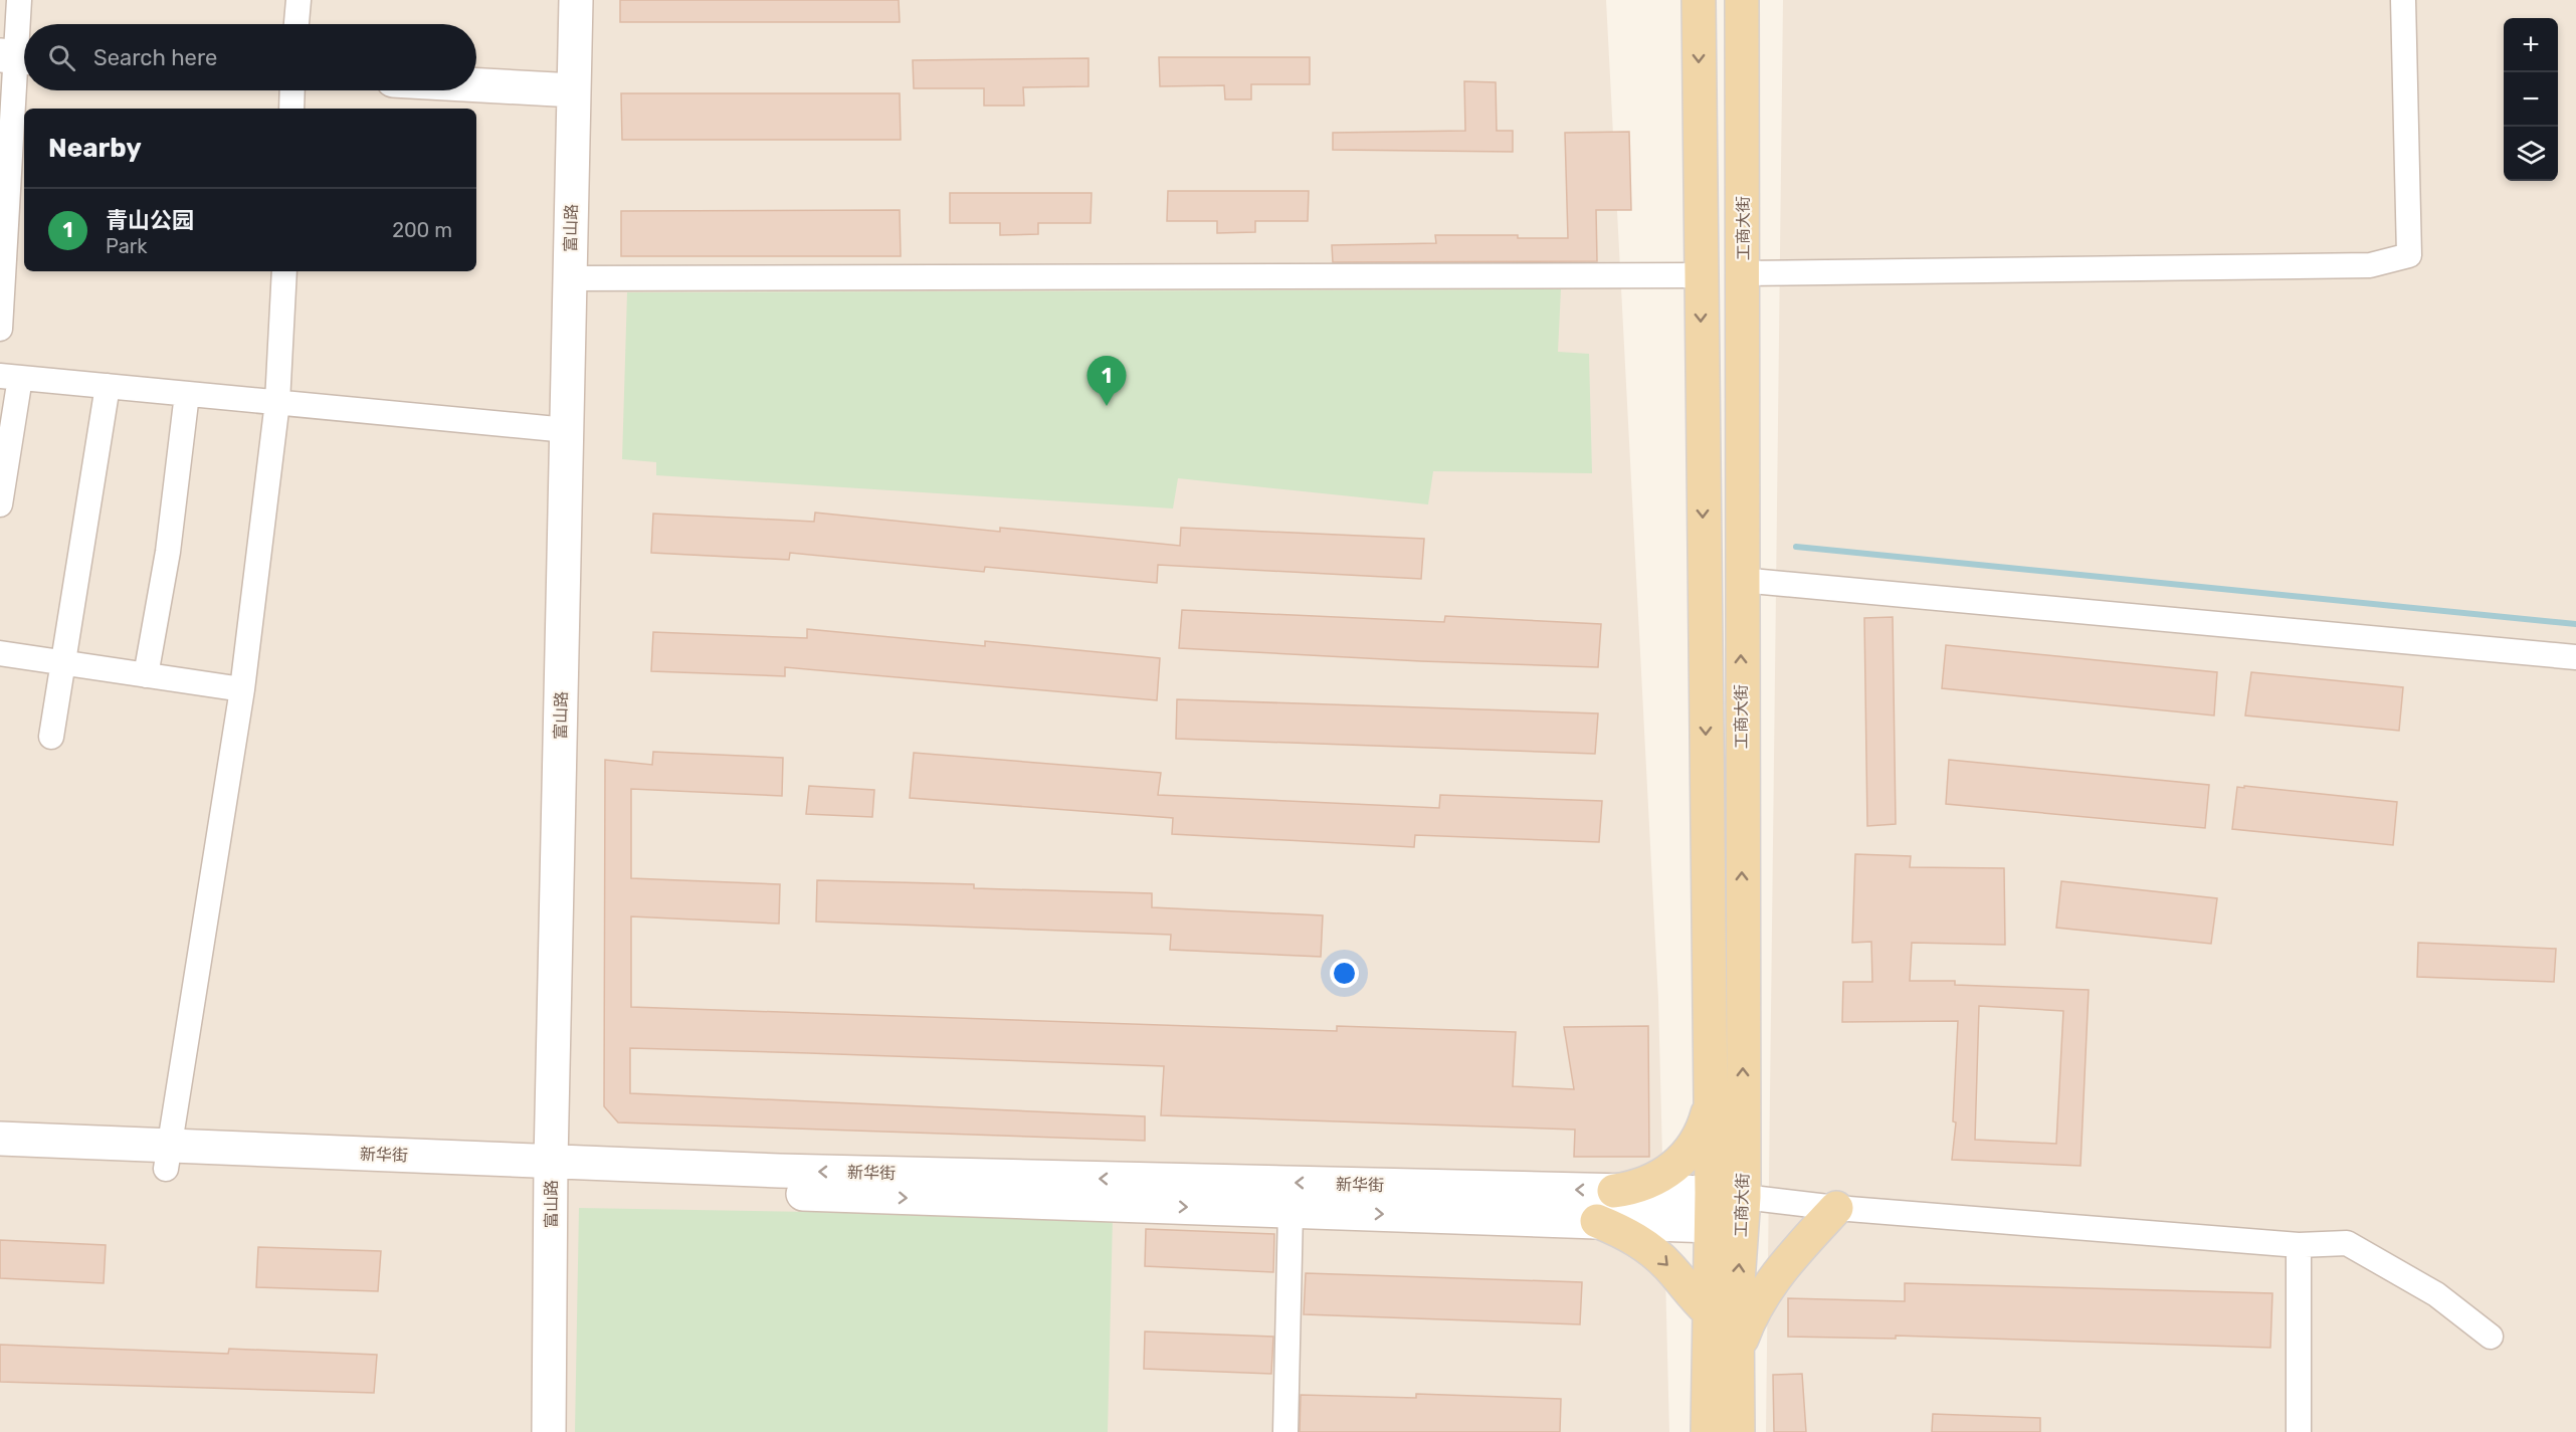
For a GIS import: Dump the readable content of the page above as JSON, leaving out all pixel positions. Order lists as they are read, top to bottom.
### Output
{
  "streets": {
    "main road": ["工商大街"],
    "street": ["富山路", "新华街"]
  },
  "crossings": [
    ["富山路", "新华街"],
    ["工商大街", "新华街"]
  ],
  "page": {
    "map_buttons": ["+", "−"],
    "search": "Search here",
    "heading": "Nearby",
    "list": [
      {
        "mark": "1",
        "name": "青山公园",
        "note": "Park",
        "value": "200 m"
      }
    ],
    "pins": "1"
  }
}
